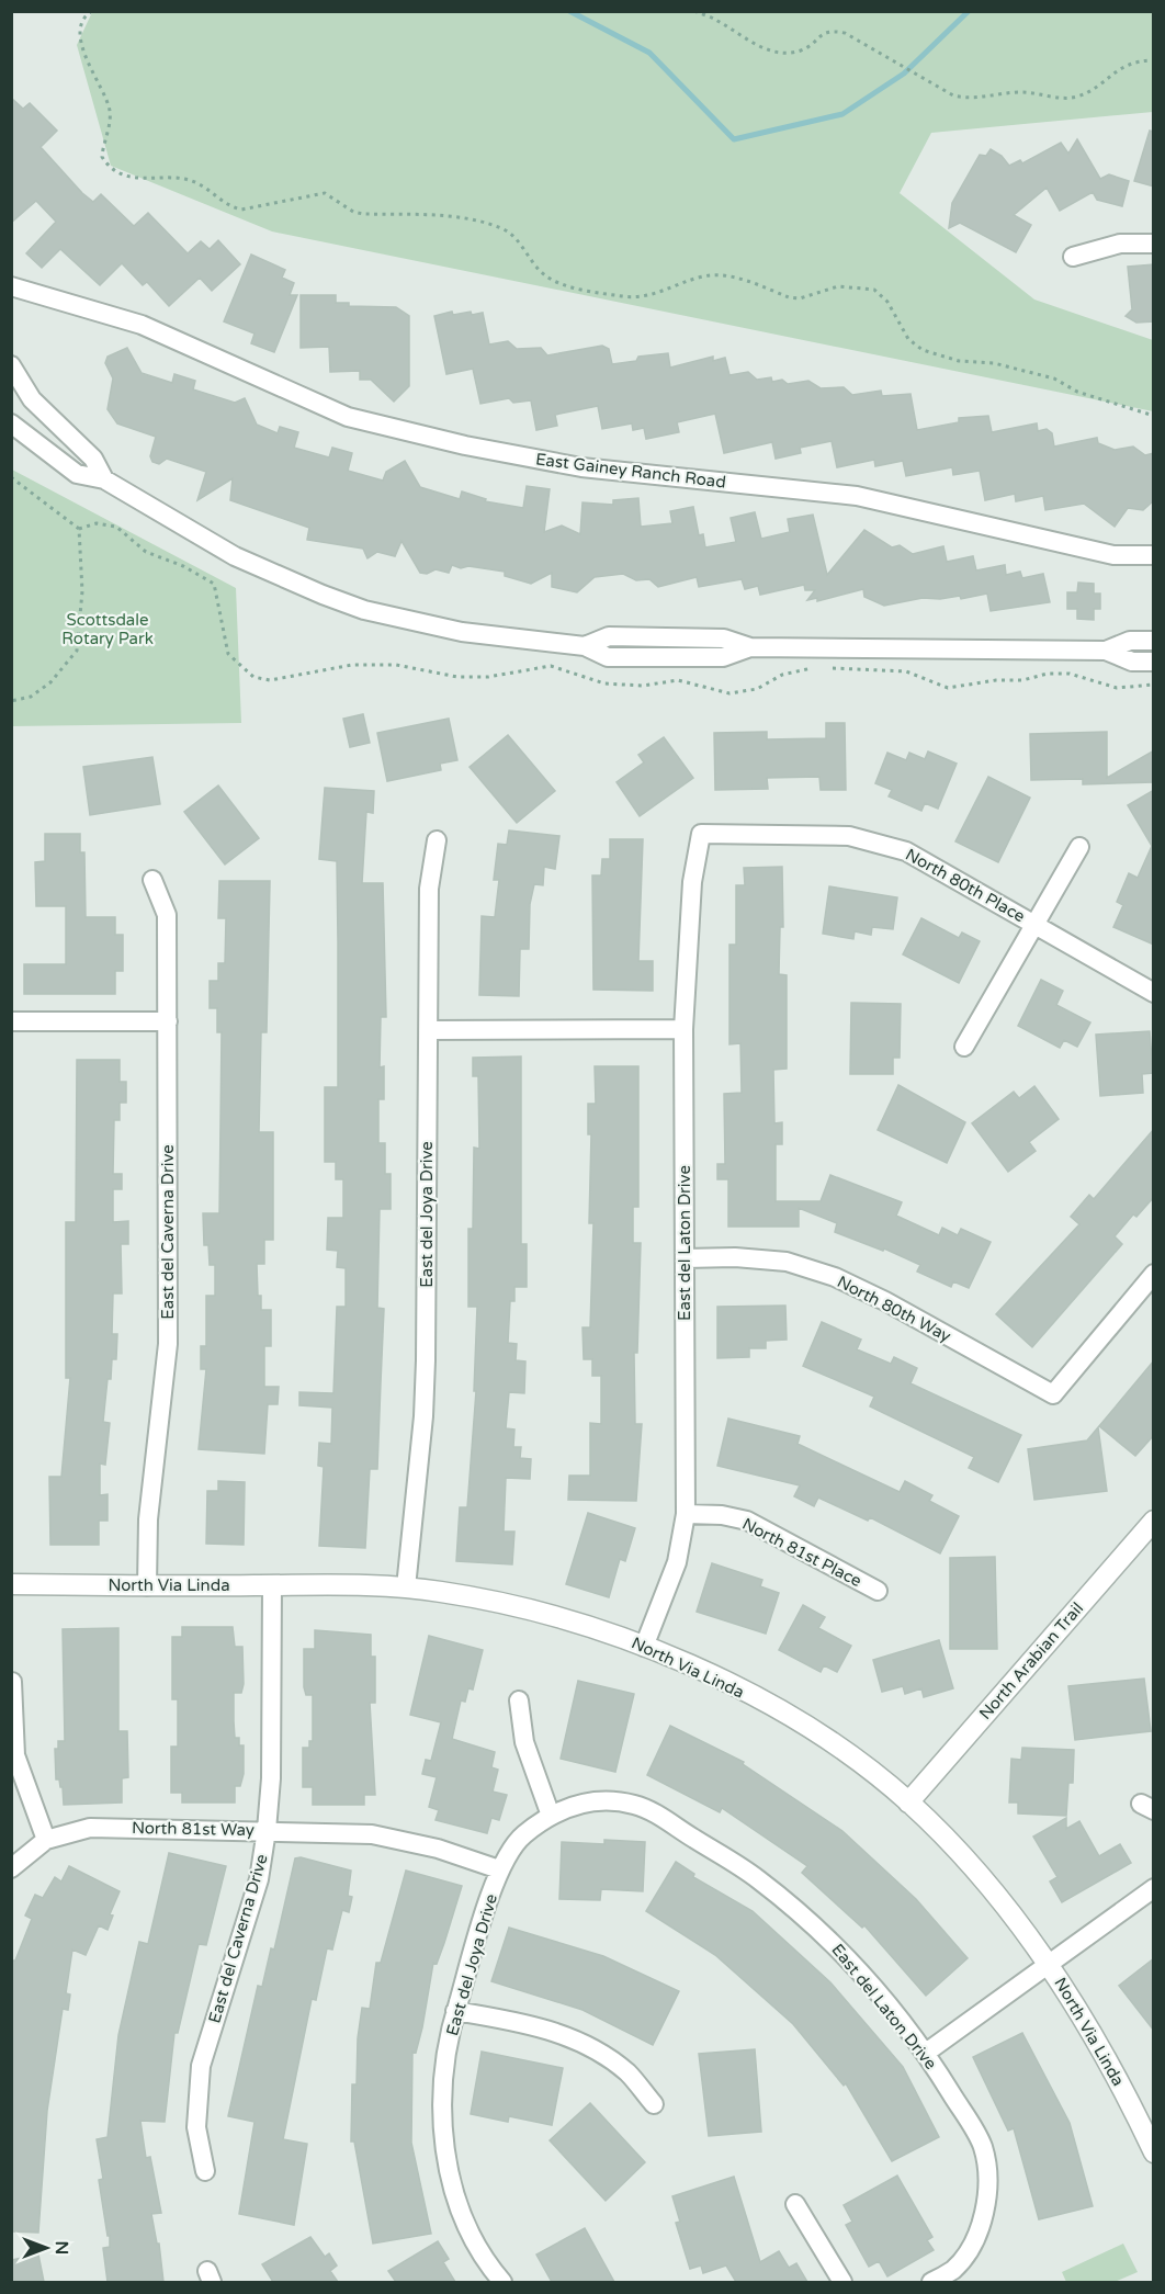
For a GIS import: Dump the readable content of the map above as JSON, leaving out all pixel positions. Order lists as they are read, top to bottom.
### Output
{
  "streets": {
    "street": [
      "East Gainey Ranch Road",
      "North 80th Place",
      "East del Joya Drive",
      "East del Caverna Drive",
      "East del Laton Drive",
      "North 80th Way",
      "North 81st Place",
      "North Via Linda",
      "North Arabian Trail",
      "North 81st Way"
    ]
  },
  "crossings": [
    ["North 80th Place", "East del Laton Drive"],
    ["East del Joya Drive", "East del Laton Drive"],
    ["East del Joya Drive", "North Via Linda"],
    ["East del Joya Drive", "North 81st Way"],
    ["East del Caverna Drive", "North Via Linda"],
    ["East del Caverna Drive", "North 81st Way"],
    ["East del Laton Drive", "North 80th Way"],
    ["East del Laton Drive", "North 81st Place"],
    ["East del Laton Drive", "North Via Linda"],
    ["East del Laton Drive", "North 81st Way"],
    ["North Via Linda", "North Arabian Trail"]
  ],
  "parks": ["Scottsdale Rotary Park"],
  "north": "right"
}
